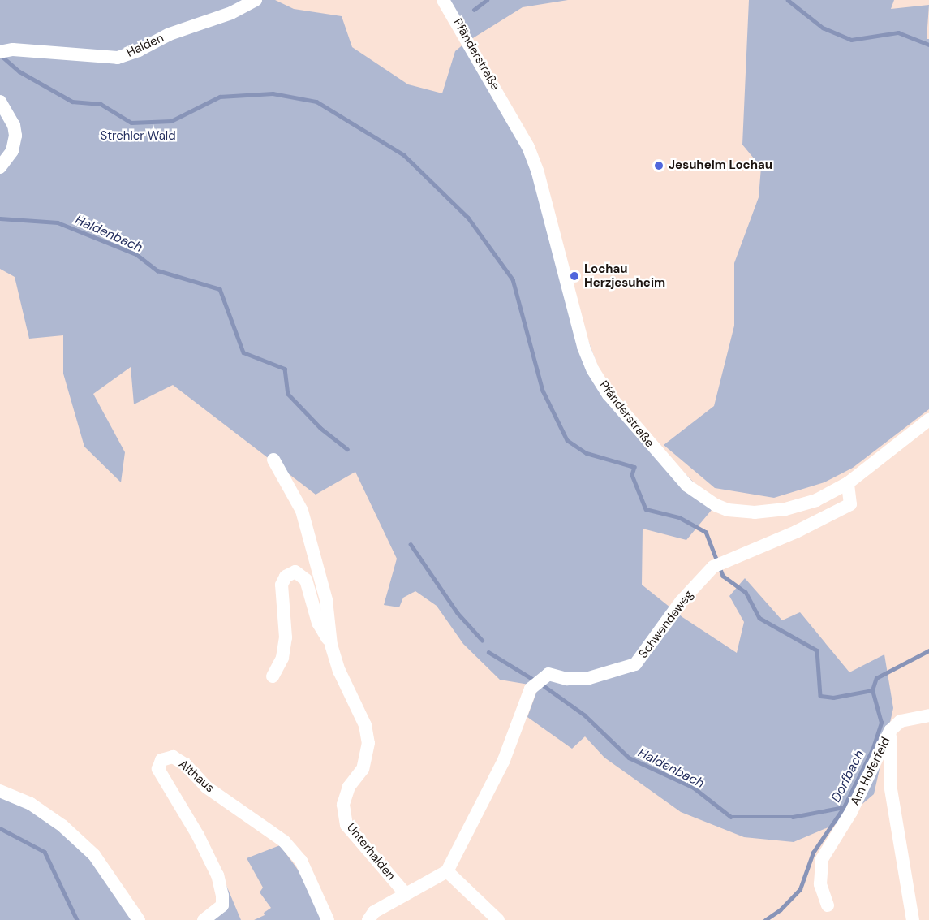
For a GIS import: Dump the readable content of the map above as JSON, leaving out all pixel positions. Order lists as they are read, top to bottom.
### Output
{
  "streets": {
    "street": [
      "Halden",
      "Pfänderstraße",
      "Schwendeweg",
      "Am Hoferfeld",
      "Althaus",
      "Unterhalden"
    ]
  },
  "crossings": [
    ["Pfänderstraße", "Schwendeweg"]
  ],
  "water": ["Haldenbach", "Dorfbach"],
  "parks": ["Strehler Wald"],
  "places": ["Jesuheim Lochau", "Lochau Herzjesuheim"]
}
